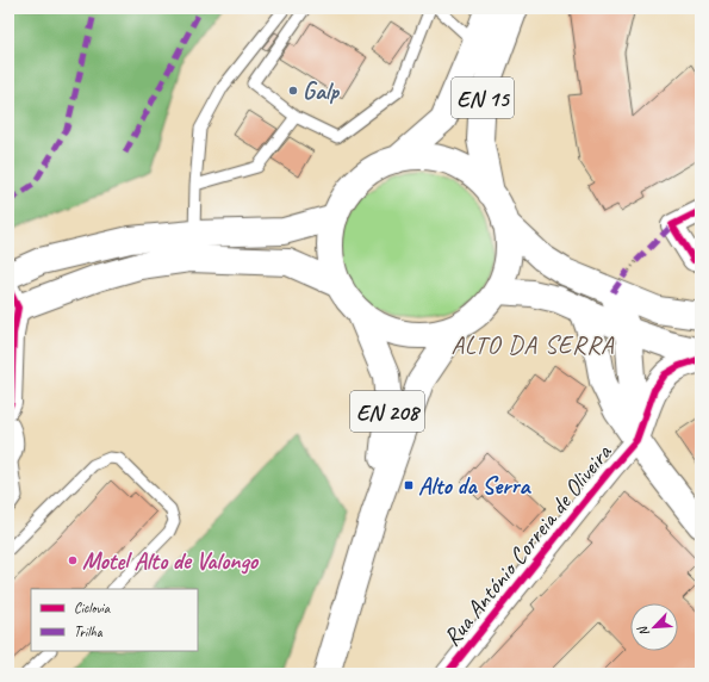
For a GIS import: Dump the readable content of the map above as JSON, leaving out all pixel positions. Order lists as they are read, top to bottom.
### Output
{
  "streets": {
    "main road": ["EN 15", "EN 208"],
    "street": ["Rua António Correia de Oliveira"]
  },
  "districts": ["ALTO DA SERRA"],
  "places": {
    "other": ["Galp", "Motel Alto de Valongo"],
    "transit": ["Alto da Serra"]
  },
  "legend": ["Ciclovia", "Trilha"],
  "north": "bottom left"
}
